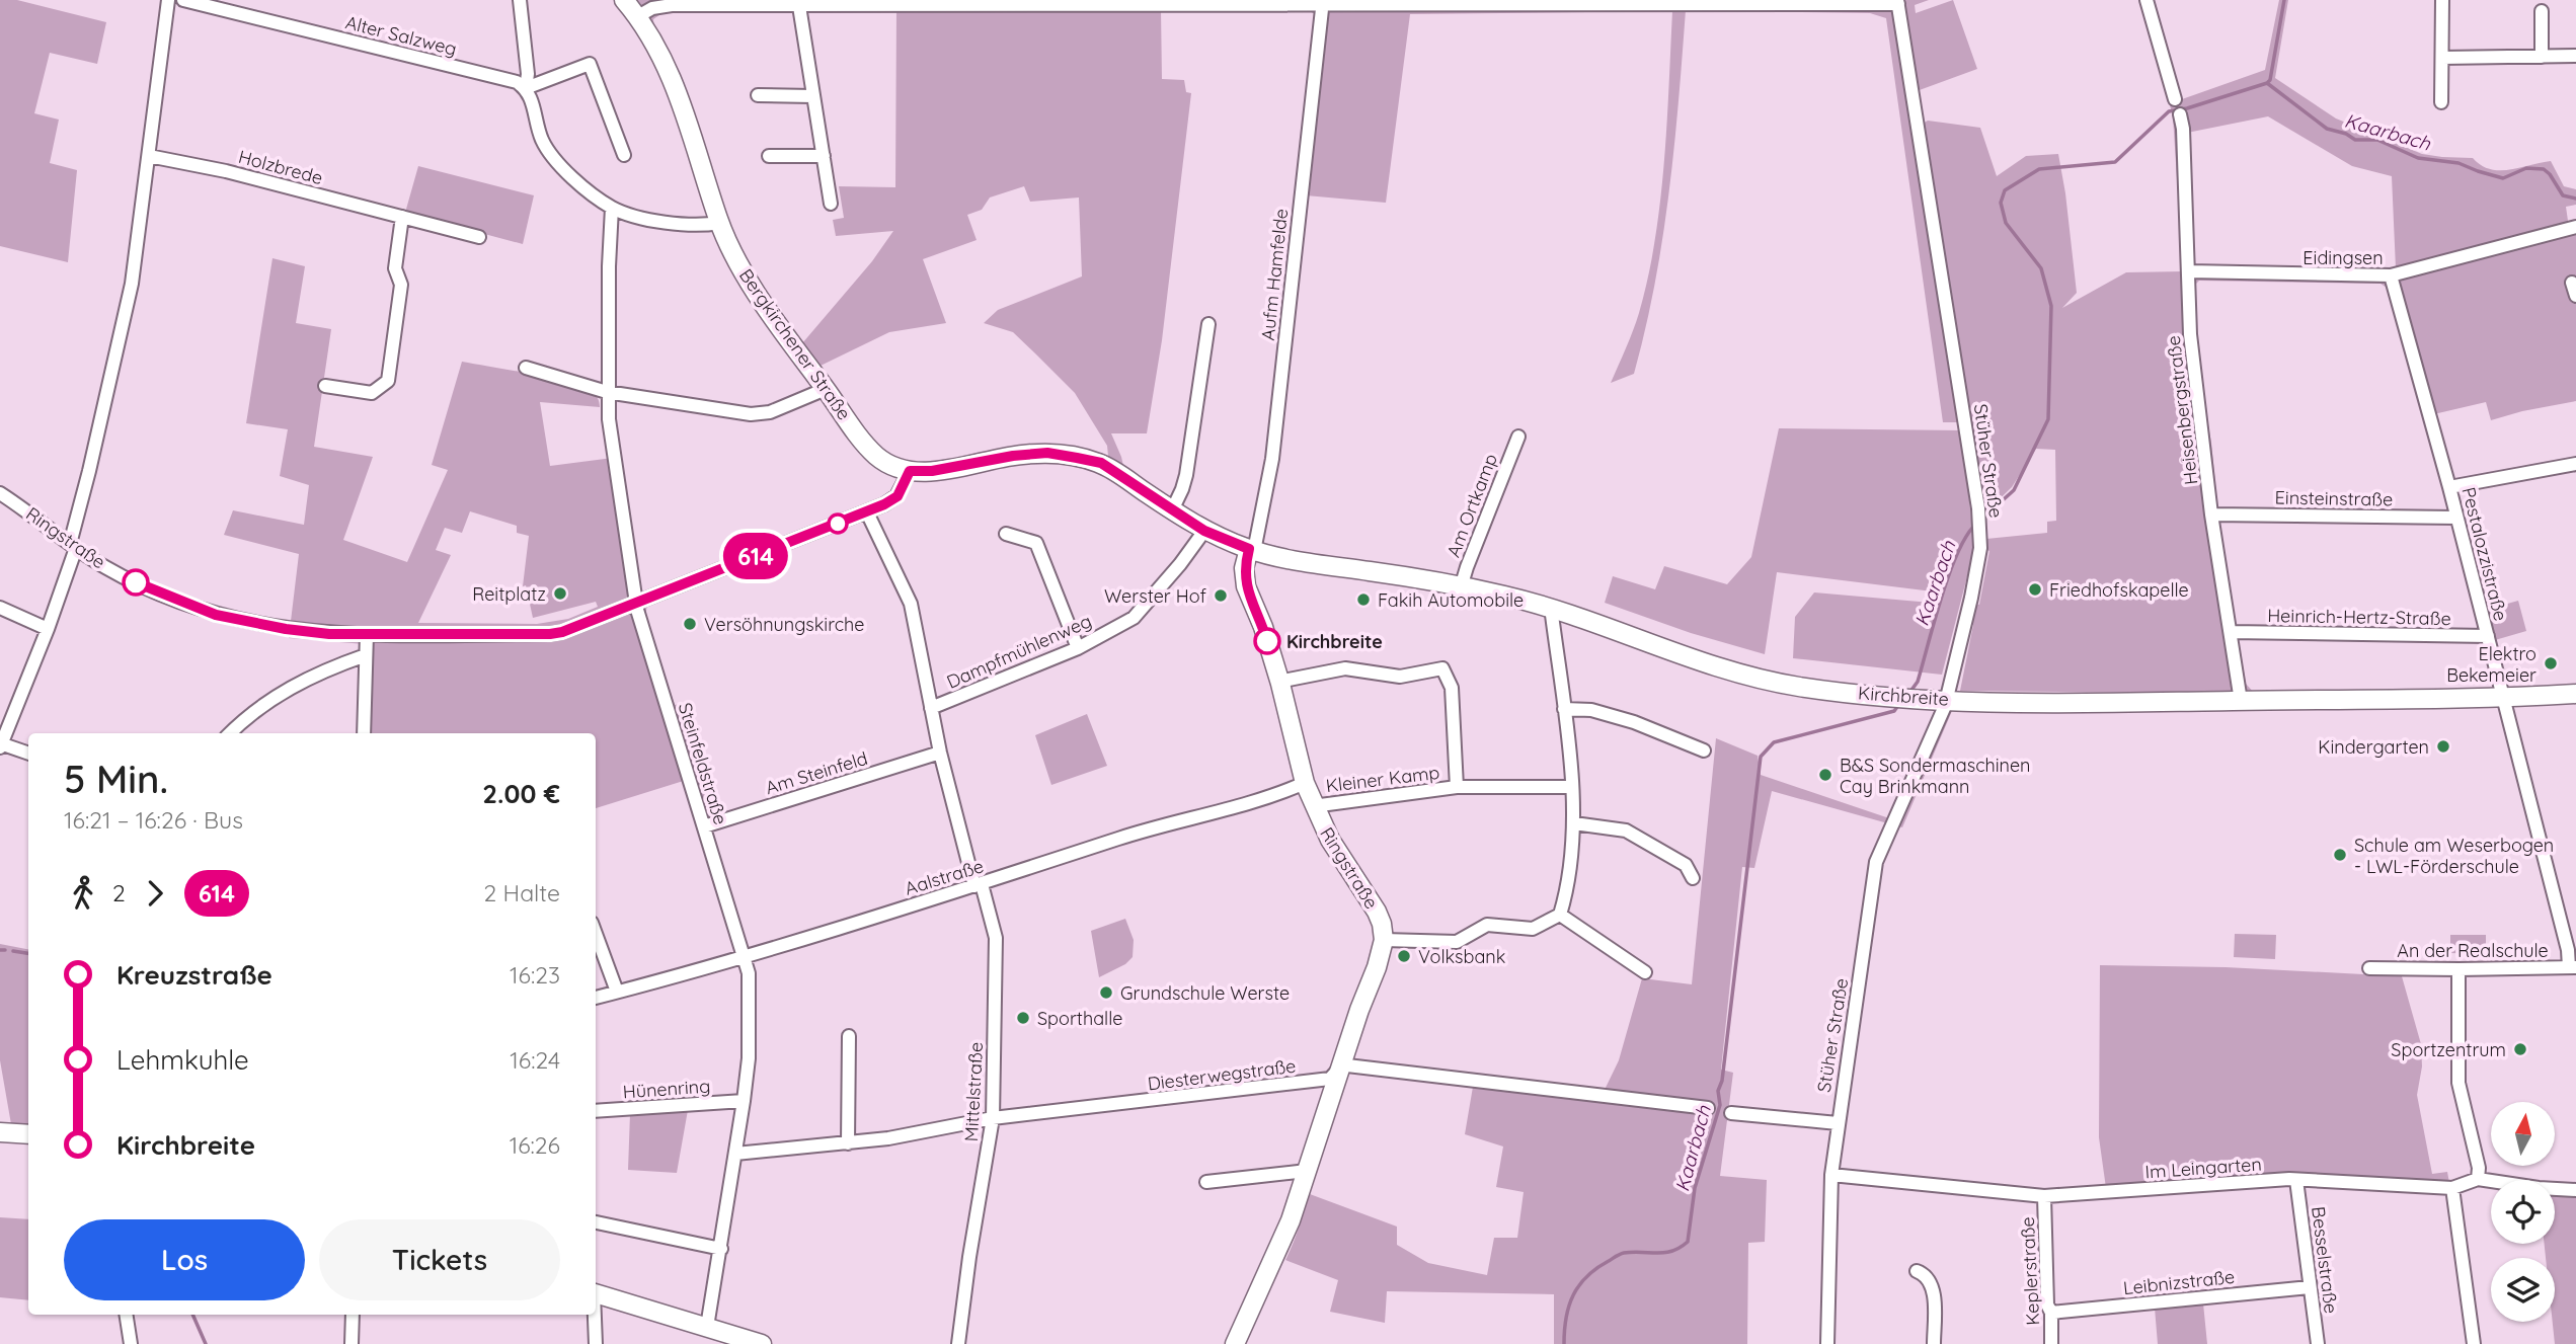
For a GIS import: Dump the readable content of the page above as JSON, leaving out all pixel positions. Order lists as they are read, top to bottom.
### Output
{
  "streets": {
    "street": [
      "Alter Salzweg",
      "Holzbrede",
      "Eidingsen",
      "Aufm Hamfelde",
      "Bergkirchener Straße",
      "Heisenbergstraße",
      "Stüher Straße",
      "Einsteinstraße",
      "Am Ortkamp",
      "Ringstraße",
      "Pestalozzistraße",
      "Heinrich-Hertz-Straße",
      "Dampfmühlenweg",
      "Kirchbreite",
      "Steinfeldstraße",
      "Am Steinfeld",
      "Kleiner Kamp",
      "Aalstraße",
      "An der Realschule",
      "Diesterwegstraße",
      "Hünenring",
      "Mittelstraße",
      "Im Leingarten",
      "Besselstraße",
      "Keplerstraße",
      "Leibnizstraße"
    ]
  },
  "crossings": [
    ["Eidingsen", "Heisenbergstraße"],
    ["Eidingsen", "Pestalozzistraße"],
    ["Aufm Hamfelde", "Ringstraße"],
    ["Aufm Hamfelde", "Kirchbreite"],
    ["Bergkirchener Straße", "Ringstraße"],
    ["Heisenbergstraße", "Einsteinstraße"],
    ["Heisenbergstraße", "Heinrich-Hertz-Straße"],
    ["Heisenbergstraße", "Kirchbreite"],
    ["Stüher Straße", "Kirchbreite"],
    ["Stüher Straße", "Im Leingarten"],
    ["Einsteinstraße", "Pestalozzistraße"],
    ["Am Ortkamp", "Kirchbreite"],
    ["Ringstraße", "Kirchbreite"],
    ["Ringstraße", "Steinfeldstraße"],
    ["Ringstraße", "Kleiner Kamp"],
    ["Ringstraße", "Aalstraße"],
    ["Ringstraße", "Mittelstraße"],
    ["Pestalozzistraße", "Heinrich-Hertz-Straße"],
    ["Pestalozzistraße", "Kirchbreite"],
    ["Pestalozzistraße", "An der Realschule"],
    ["Dampfmühlenweg", "Mittelstraße"],
    ["Steinfeldstraße", "Am Steinfeld"],
    ["Steinfeldstraße", "Aalstraße"],
    ["Steinfeldstraße", "Diesterwegstraße"],
    ["Steinfeldstraße", "Hünenring"],
    ["Am Steinfeld", "Mittelstraße"],
    ["Aalstraße", "Mittelstraße"],
    ["Diesterwegstraße", "Mittelstraße"],
    ["Im Leingarten", "Besselstraße"],
    ["Im Leingarten", "Keplerstraße"],
    ["Besselstraße", "Leibnizstraße"],
    ["Keplerstraße", "Leibnizstraße"]
  ],
  "water": ["Kaarbach"],
  "places": [
    "Friedhofskapelle",
    "Reitplatz",
    "Werster Hof",
    "Fakih Automobile",
    "Versöhnungskirche",
    "Kirchbreite",
    "Elektro Bekemeier",
    "Kindergarten",
    "B&S Sondermaschinen Cay Brinkmann",
    "Schule am Weserbogen - LWL-Förderschule",
    "Volksbank",
    "Grundschule Werste",
    "Sporthalle",
    "Sportzentrum"
  ],
  "lines": ["bus line 614"],
  "north": "top",
  "page": {
    "on_map": "614",
    "heading": ["5 Min.", "16:21 – 16:26 · Bus", "2.00 €"],
    "legs": ["2", "614", "2 Halte"],
    "list": [
      {
        "name": "Kreuzstraße",
        "value": "16:23"
      },
      {
        "name": "Lehmkuhle",
        "value": "16:24"
      },
      {
        "name": "Kirchbreite",
        "value": "16:26"
      }
    ],
    "buttons": ["Los", "Tickets"]
  }
}
